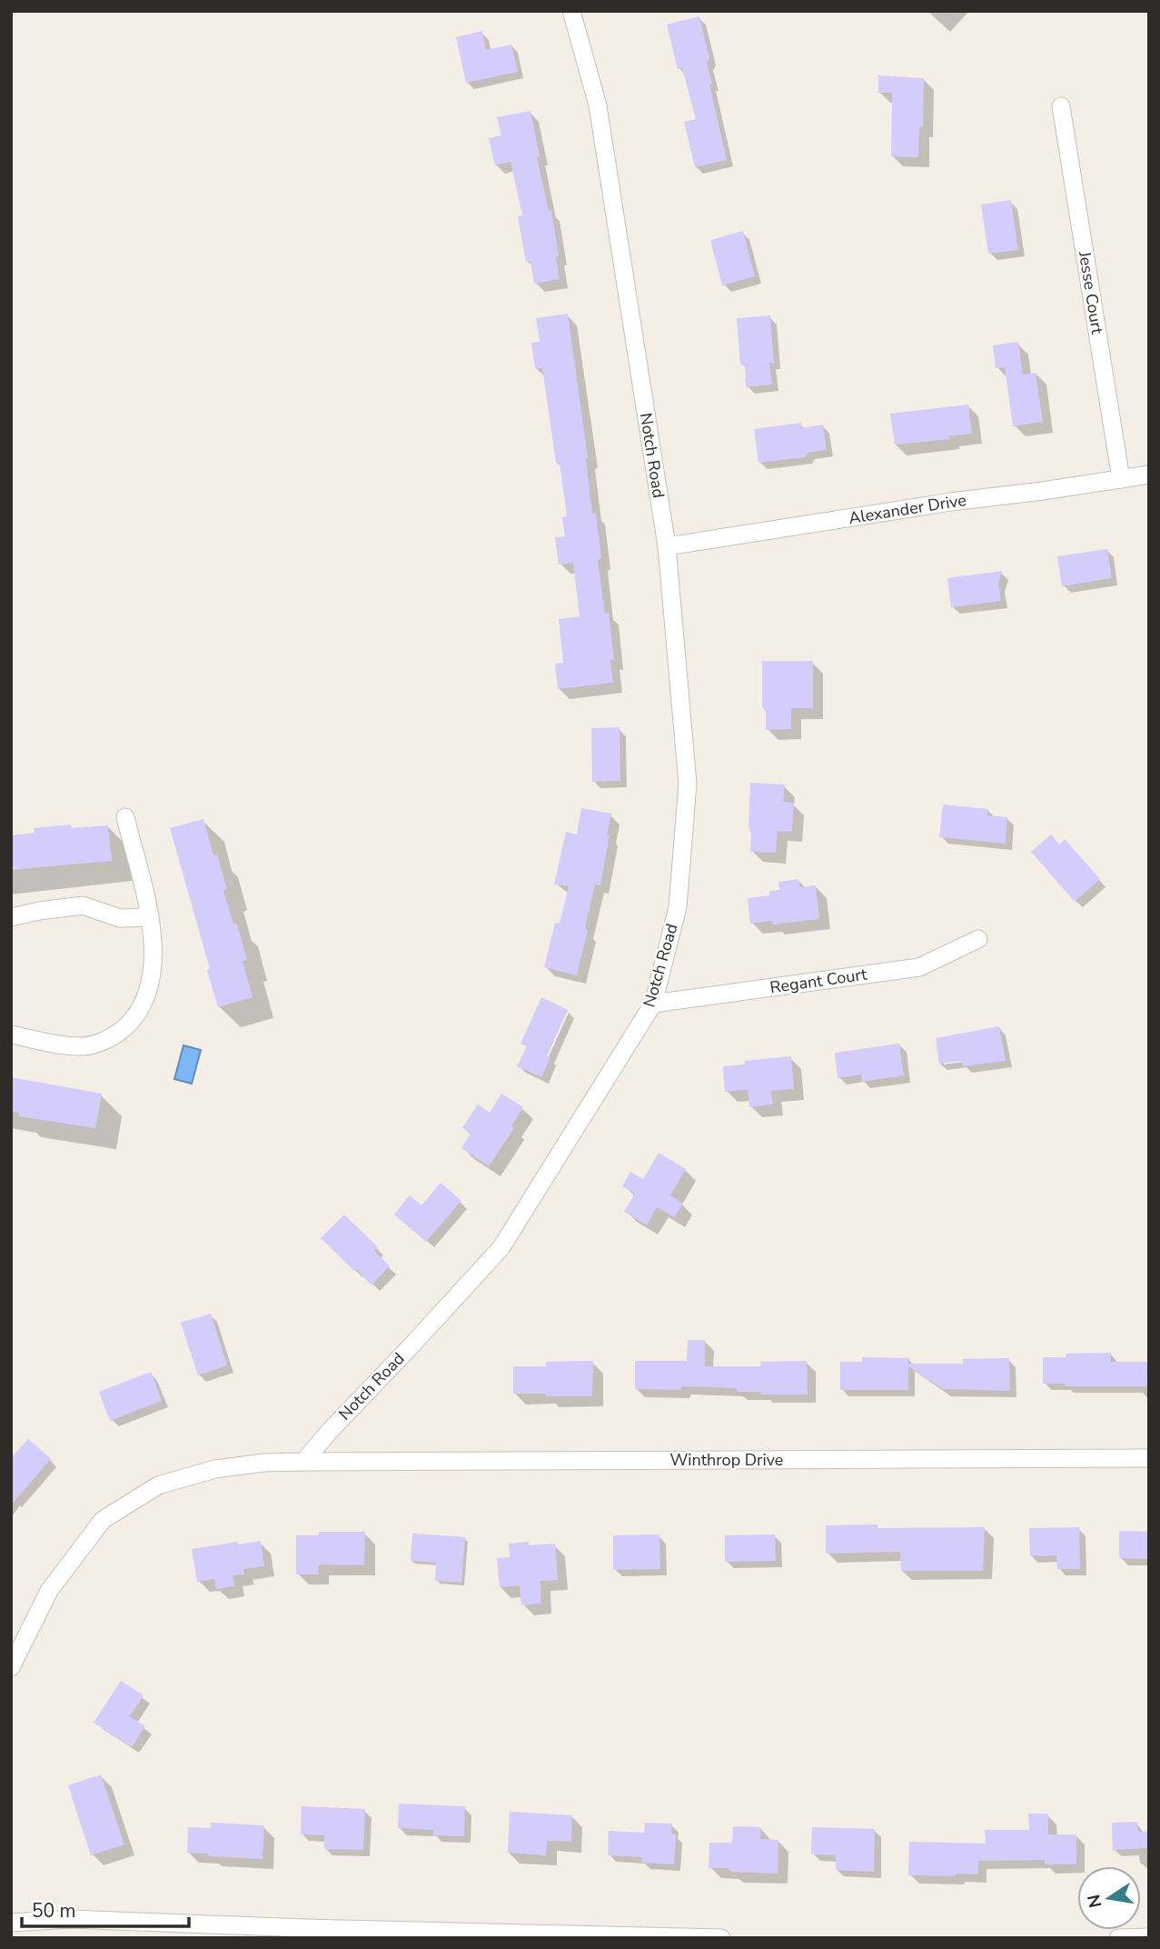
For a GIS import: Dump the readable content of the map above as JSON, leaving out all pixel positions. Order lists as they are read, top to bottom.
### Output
{
  "streets": {
    "street": [
      "Jesse Court",
      "Notch Road",
      "Alexander Drive",
      "Regant Court",
      "Winthrop Drive"
    ]
  },
  "crossings": [
    ["Jesse Court", "Alexander Drive"],
    ["Notch Road", "Alexander Drive"],
    ["Notch Road", "Regant Court"],
    ["Notch Road", "Winthrop Drive"]
  ],
  "scale_bar": "50 m",
  "north": "left"
}
